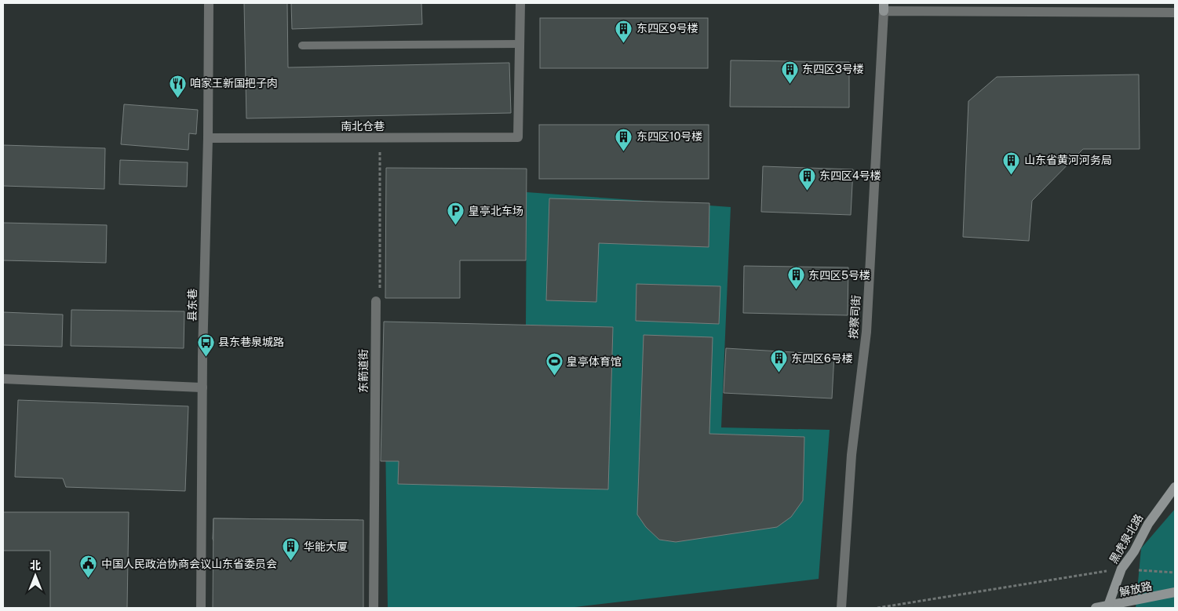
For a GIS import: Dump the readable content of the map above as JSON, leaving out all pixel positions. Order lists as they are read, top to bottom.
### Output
{
  "streets": {
    "main road": ["黑虎泉北路", "解放路"],
    "street": [
      "南北仓巷",
      "县东巷",
      "按察司街",
      "东箭道街"
    ]
  },
  "crossings": [
    ["南北仓巷", "县东巷"],
    ["黑虎泉北路", "解放路"]
  ],
  "places": {
    "building": [
      "东四区9号楼",
      "东四区3号楼",
      "东四区10号楼",
      "山东省黄河河务局",
      "东四区4号楼",
      "东四区5号楼",
      "东四区6号楼",
      "华能大厦"
    ],
    "restaurant": ["咱家王新国把子肉"],
    "parking": ["皇亭北车场"],
    "bus stop": ["县东巷泉城路"],
    "sports": ["皇亭体育馆"],
    "public building": ["中国人民政治协商会议山东省委员会"]
  },
  "north": "top"
}
